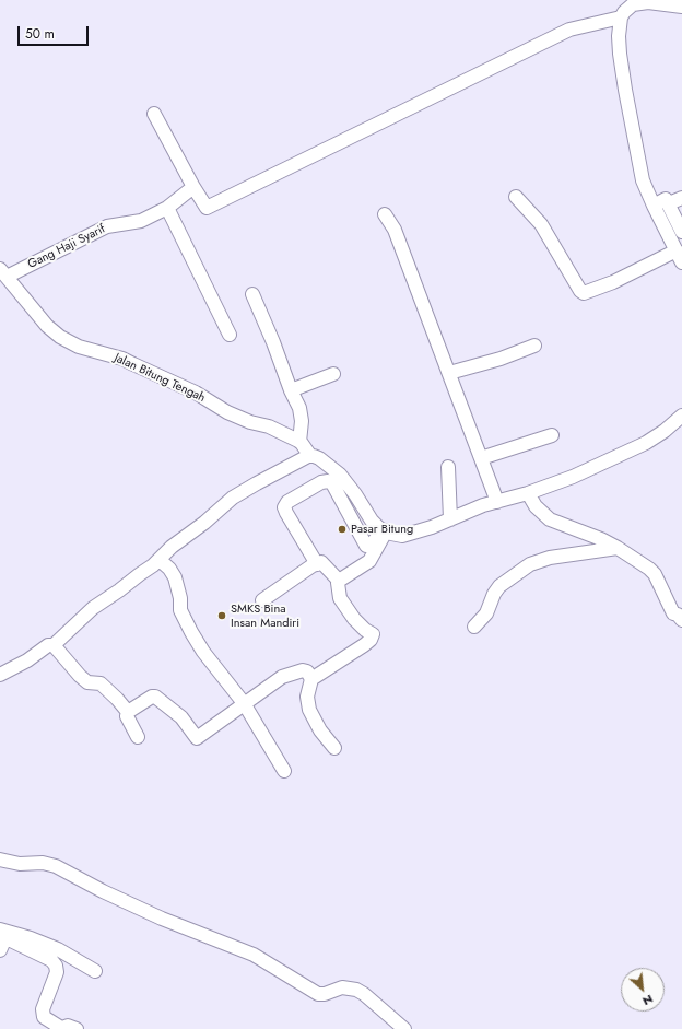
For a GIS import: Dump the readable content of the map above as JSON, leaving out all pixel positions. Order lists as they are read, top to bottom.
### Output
{
  "streets": {
    "street": ["Gang Haji Syarif", "Jalan Bitung Tengah"]
  },
  "crossings": [
    ["Gang Haji Syarif", "Jalan Bitung Tengah"]
  ],
  "places": ["Pasar Bitung", "SMKS Bina Insan Mandiri"],
  "scale_bar": "50 m",
  "north": "bottom right"
}
